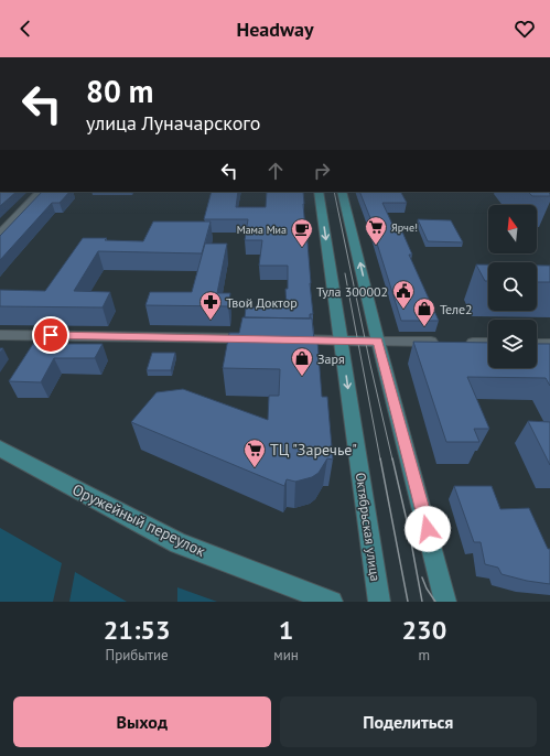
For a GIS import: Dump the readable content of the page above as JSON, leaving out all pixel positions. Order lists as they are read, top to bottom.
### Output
{
  "streets": {
    "main road": ["Оружейный переулок", "Октябрьская улица"]
  },
  "places": {
    "supermarket": ["Ярче!", "ТЦ \"Заречье\""],
    "cafe": ["Мама Миа"],
    "public building": ["Тула 300002"],
    "pharmacy": ["Твой Доктор"],
    "shop": ["Теле2", "Заря"]
  },
  "north": "top",
  "page": {
    "header": "Headway",
    "turn": ["80 m", "улица Луначарского"],
    "eta": [
      "21:53",
      "Прибытие",
      "1",
      "мин",
      "230",
      "m"
    ],
    "buttons": ["Выход", "Поделиться"]
  }
}
